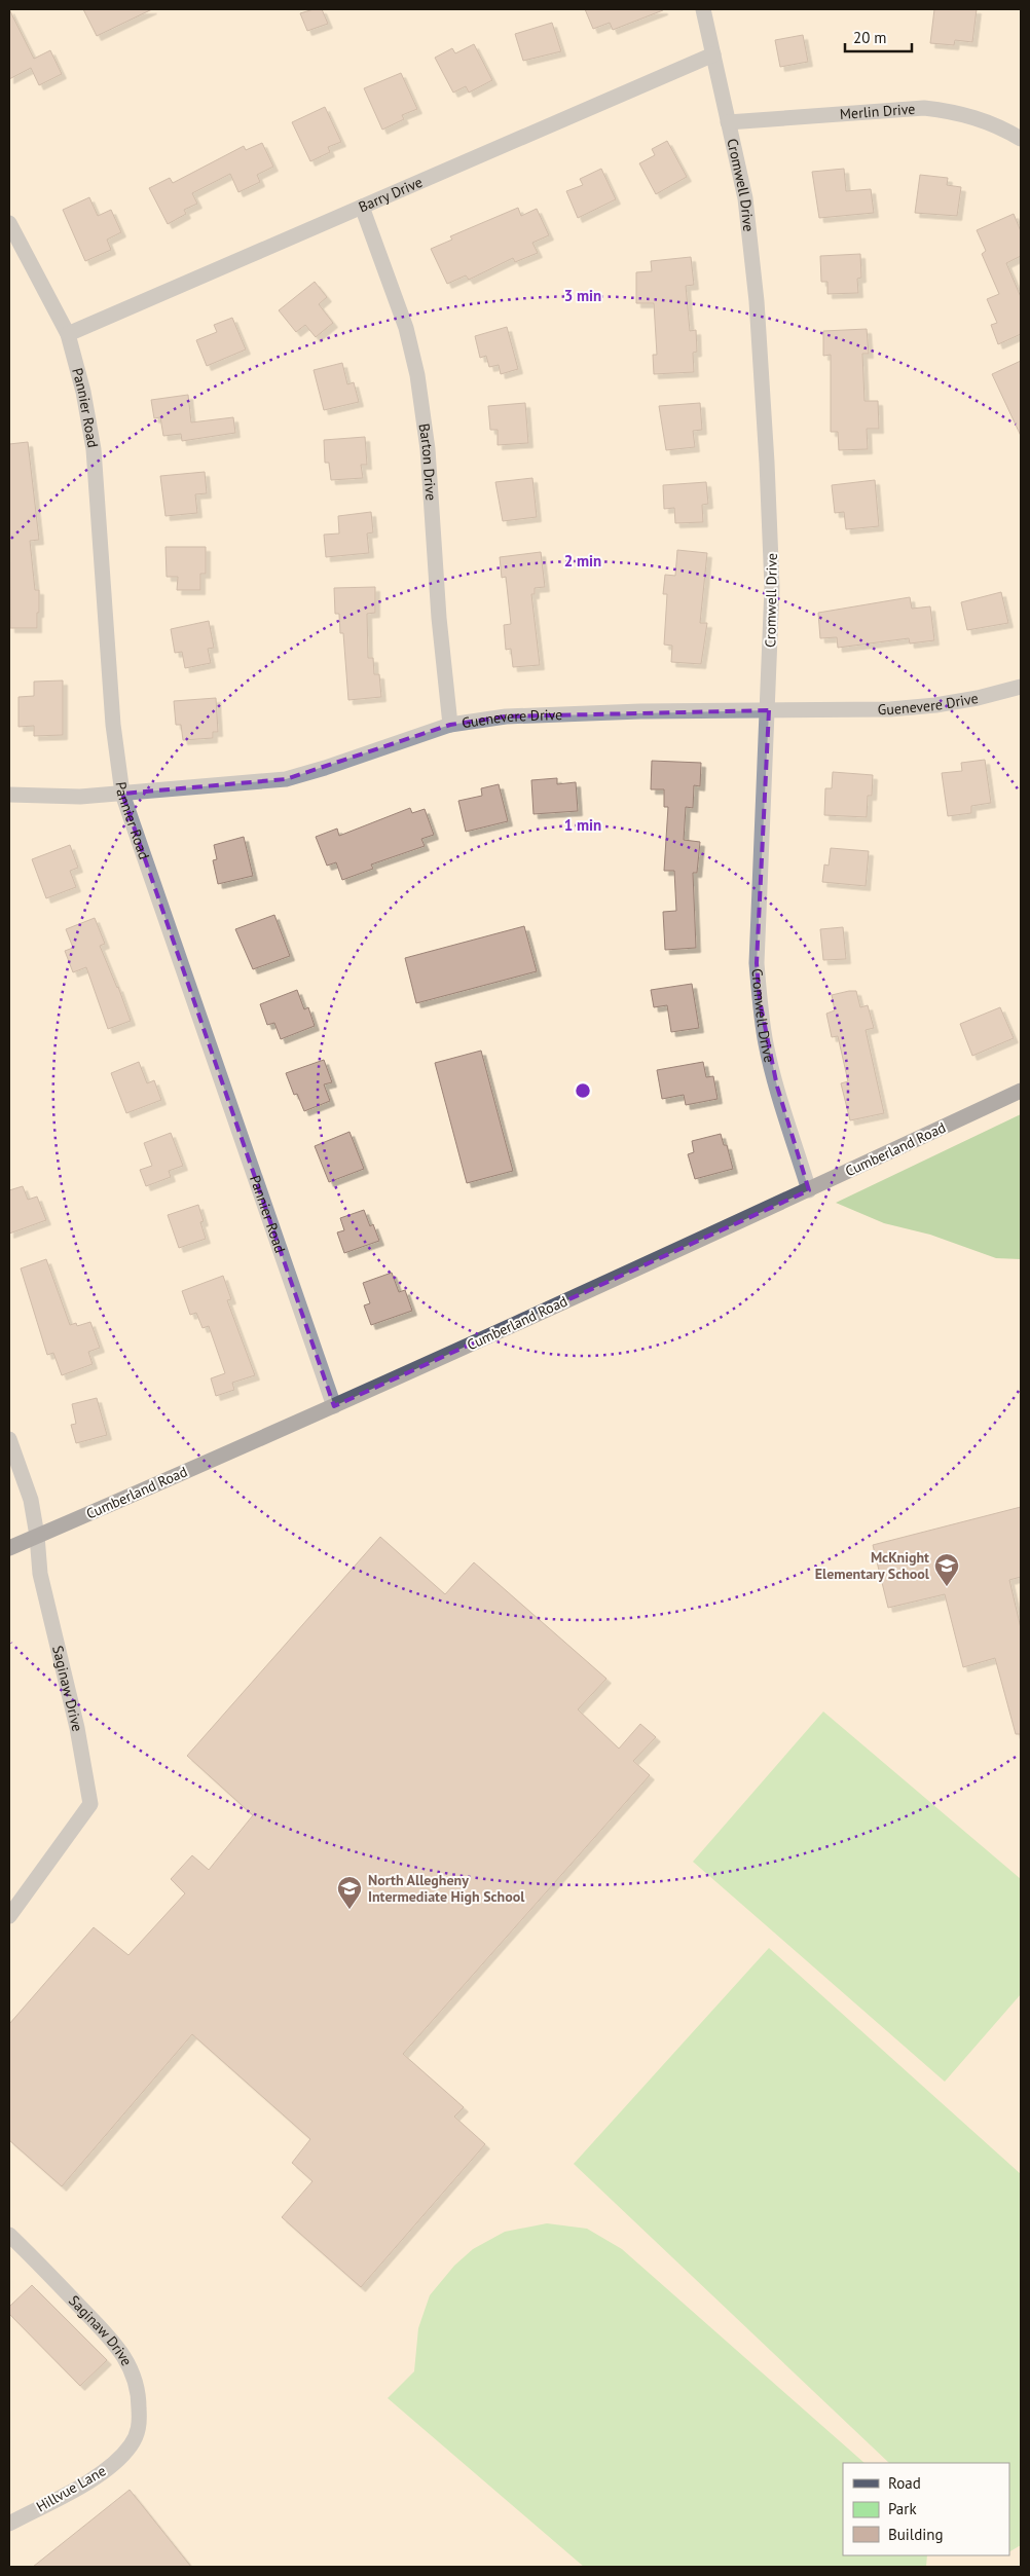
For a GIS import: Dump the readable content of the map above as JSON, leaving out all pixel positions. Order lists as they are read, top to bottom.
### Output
{
  "streets": {
    "main road": ["Cumberland Road"],
    "street": [
      "Merlin Drive",
      "Cromwell Drive",
      "Barry Drive",
      "Pannier Road",
      "Barton Drive",
      "Guenevere Drive",
      "Saginaw Drive",
      "Hillvue Lane"
    ]
  },
  "crossings": [
    ["Merlin Drive", "Cromwell Drive"],
    ["Cromwell Drive", "Barry Drive"],
    ["Cromwell Drive", "Guenevere Drive"],
    ["Cromwell Drive", "Cumberland Road"],
    ["Barry Drive", "Pannier Road"],
    ["Barry Drive", "Barton Drive"],
    ["Pannier Road", "Guenevere Drive"],
    ["Pannier Road", "Cumberland Road"],
    ["Barton Drive", "Guenevere Drive"],
    ["Cumberland Road", "Saginaw Drive"],
    ["Saginaw Drive", "Hillvue Lane"]
  ],
  "places": {
    "school or university": ["McKnight Elementary School", "North Allegheny Intermediate High School"]
  },
  "legend": ["Road", "Park", "Building"],
  "scale_bar": "20 m",
  "rings": ["3 min", "2 min", "1 min"]
}
